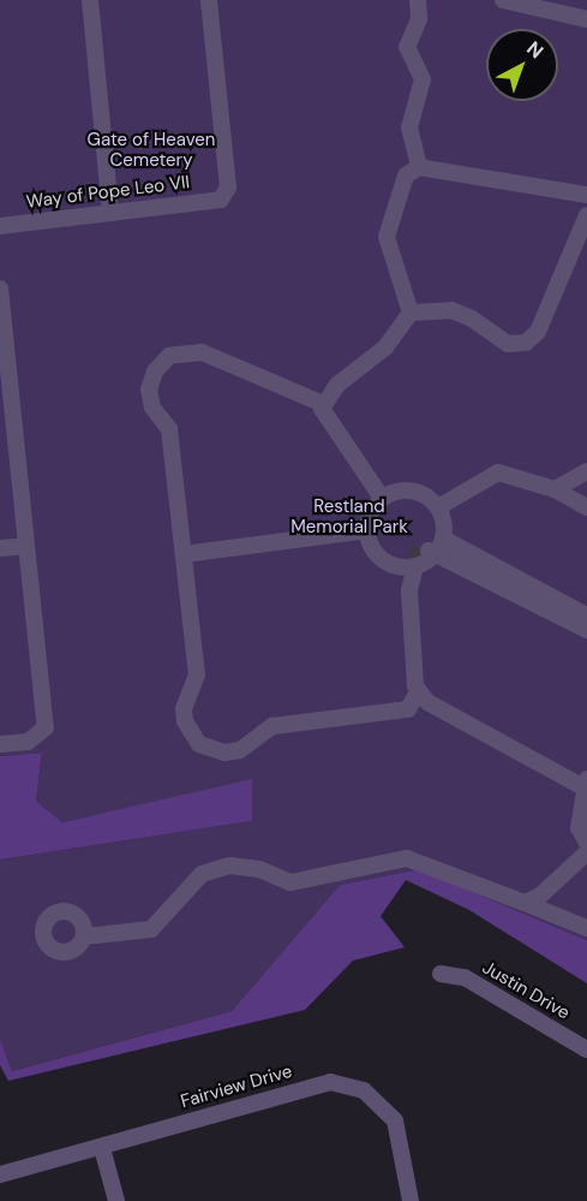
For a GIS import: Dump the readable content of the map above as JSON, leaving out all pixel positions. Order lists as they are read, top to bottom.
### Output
{
  "streets": {
    "street": ["Way of Pope Leo VII", "Justin Drive", "Fairview Drive"]
  },
  "parks": ["Gate of Heaven Cemetery", "Restland Memorial Park"],
  "north": "top right"
}
